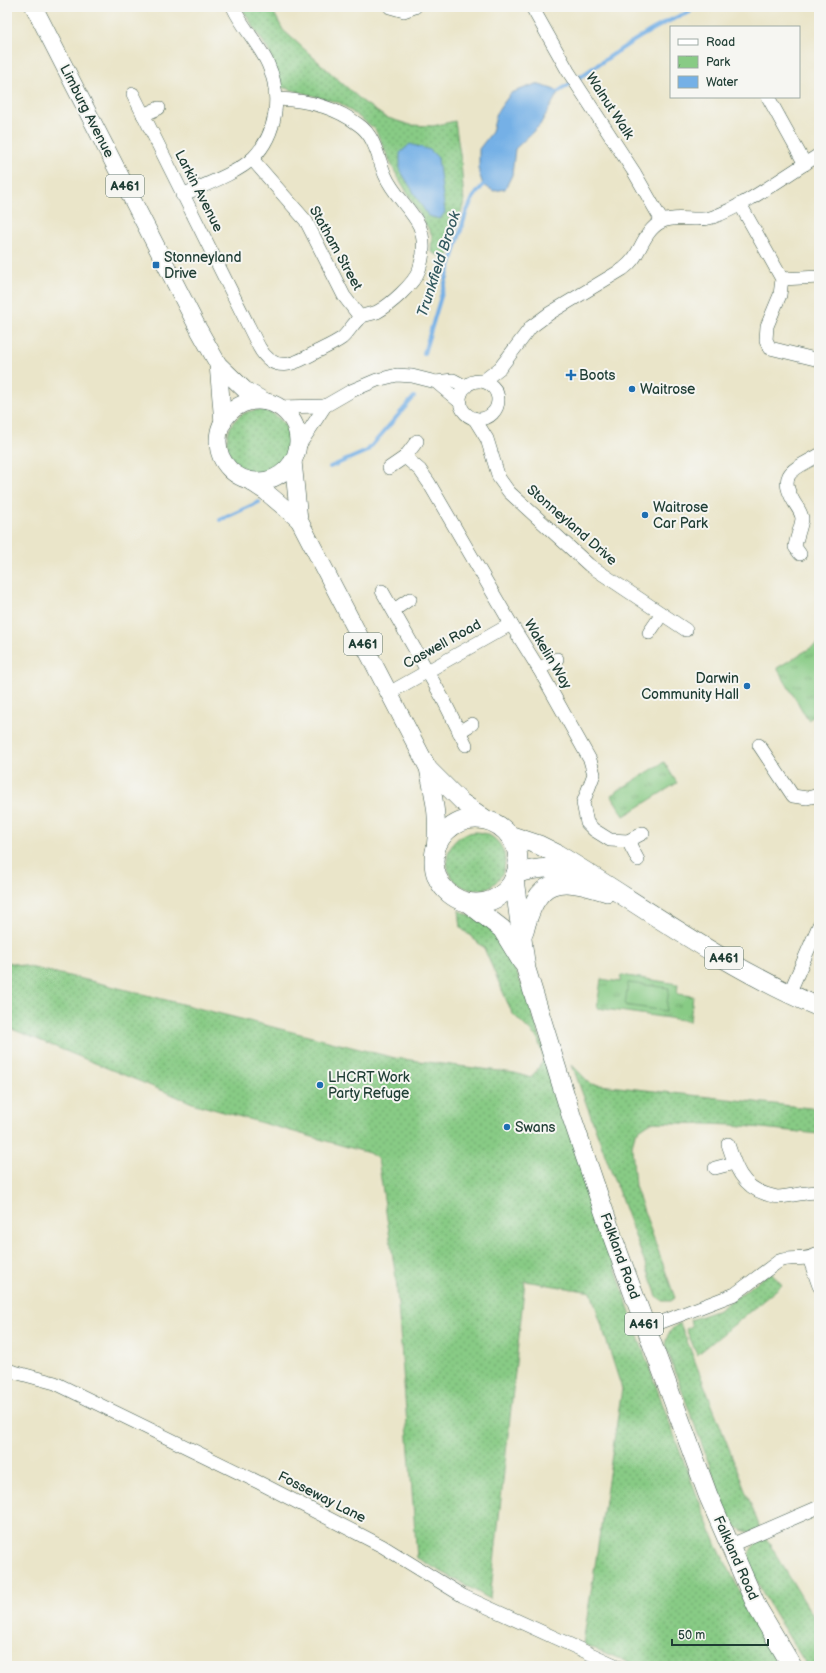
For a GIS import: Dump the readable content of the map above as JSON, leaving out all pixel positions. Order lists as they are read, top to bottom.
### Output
{
  "streets": {
    "highway": ["A461", "Falkland Road"],
    "main road": ["Limburg Avenue"],
    "street": [
      "Walnut Walk",
      "Larkin Avenue",
      "Statham Street",
      "Stonneyland Drive",
      "Caswell Road",
      "Wakelin Way",
      "Fosseway Lane"
    ]
  },
  "crossings": [
    ["Limburg Avenue", "A461"],
    ["A461", "Caswell Road"],
    ["A461", "Falkland Road"],
    ["Larkin Avenue", "Statham Street"],
    ["Caswell Road", "Wakelin Way"]
  ],
  "water": ["Trunkfield Brook"],
  "places": {
    "transit": ["Stonneyland Drive"],
    "health": ["Boots"],
    "other": [
      "Waitrose",
      "Waitrose Car Park",
      "Darwin Community Hall",
      "LHCRT Work Party Refuge",
      "Swans"
    ]
  },
  "legend": ["Road", "Park", "Water"],
  "scale_bar": "50 m"
}
